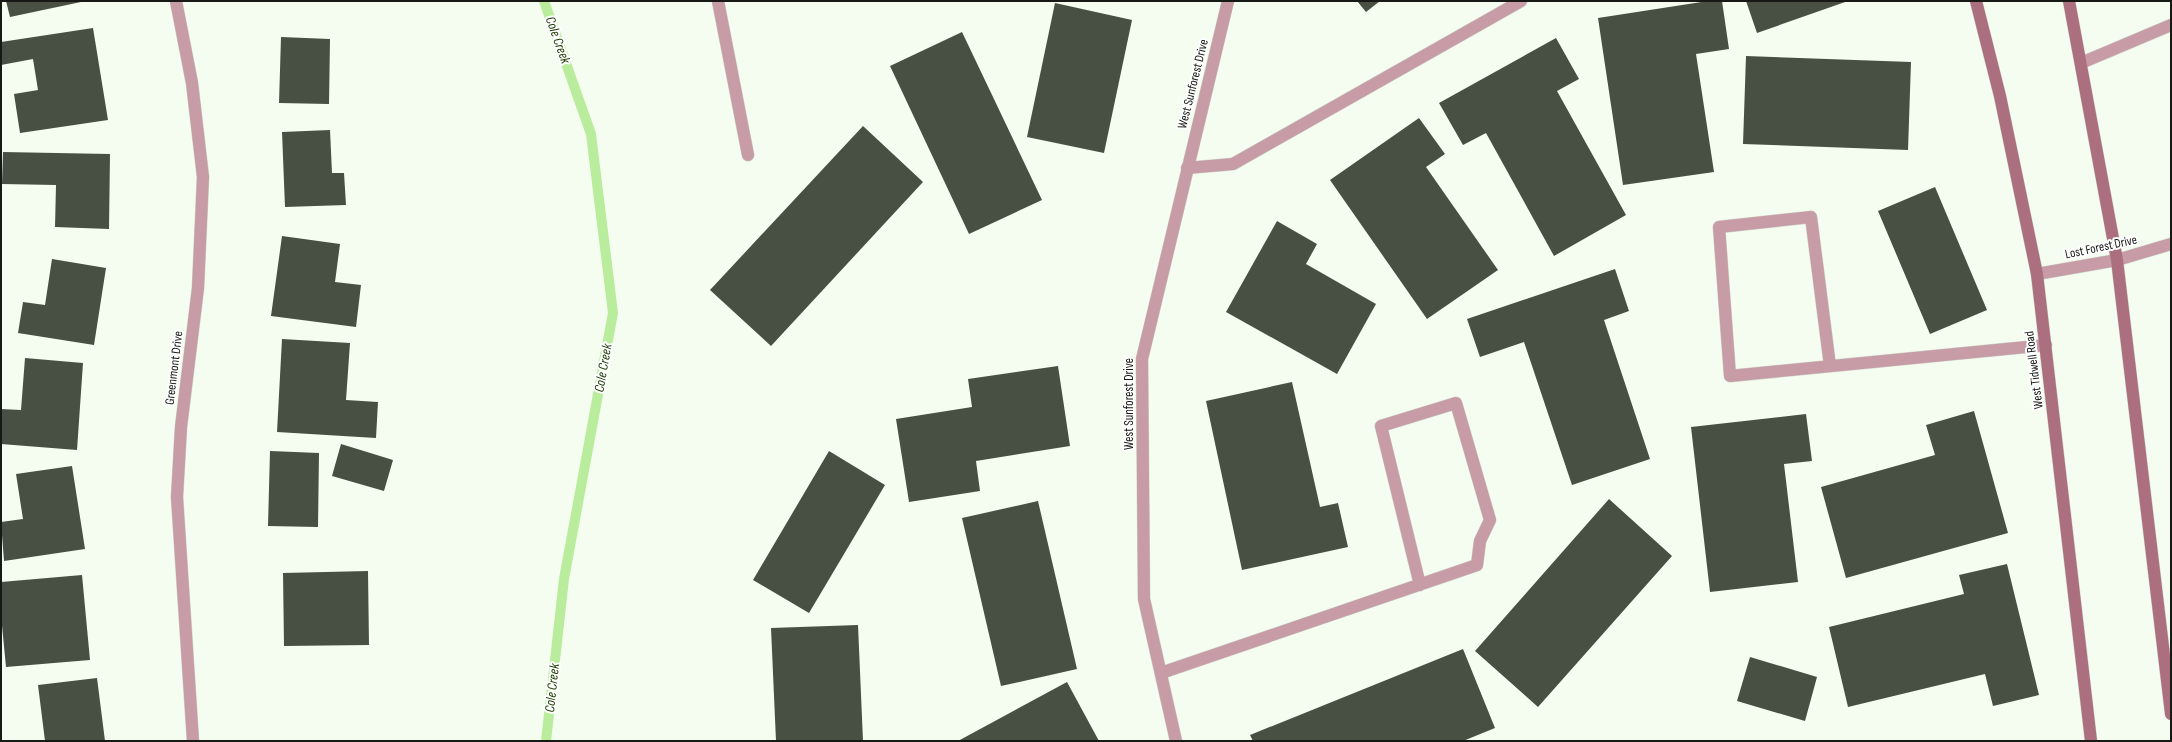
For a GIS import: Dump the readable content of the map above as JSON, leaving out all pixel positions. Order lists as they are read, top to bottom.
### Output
{
  "streets": {
    "main road": ["West Tidwell Road"],
    "street": ["West Sunforest Drive", "Lost Forest Drive", "Greenmont Drive"]
  },
  "crossings": [
    ["Lost Forest Drive", "West Tidwell Road"]
  ],
  "water": ["Cole Creek"]
}
